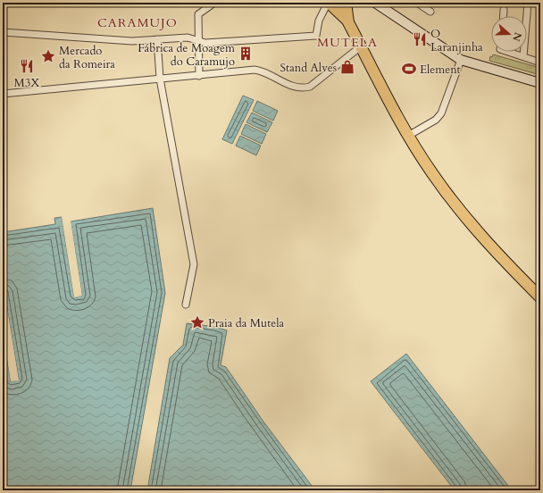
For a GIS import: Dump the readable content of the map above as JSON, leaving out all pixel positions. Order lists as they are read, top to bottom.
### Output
{
  "districts": ["CARAMUJO", "MUTELA"],
  "places": {
    "restaurant": ["O Laranjinha", "M3X"],
    "building": ["Fábrica de Moagem do Caramujo"],
    "place": ["Mercado da Romeira", "Praia da Mutela"],
    "shop": ["Stand Alves"],
    "sports": ["Element"]
  },
  "north": "right"
}
